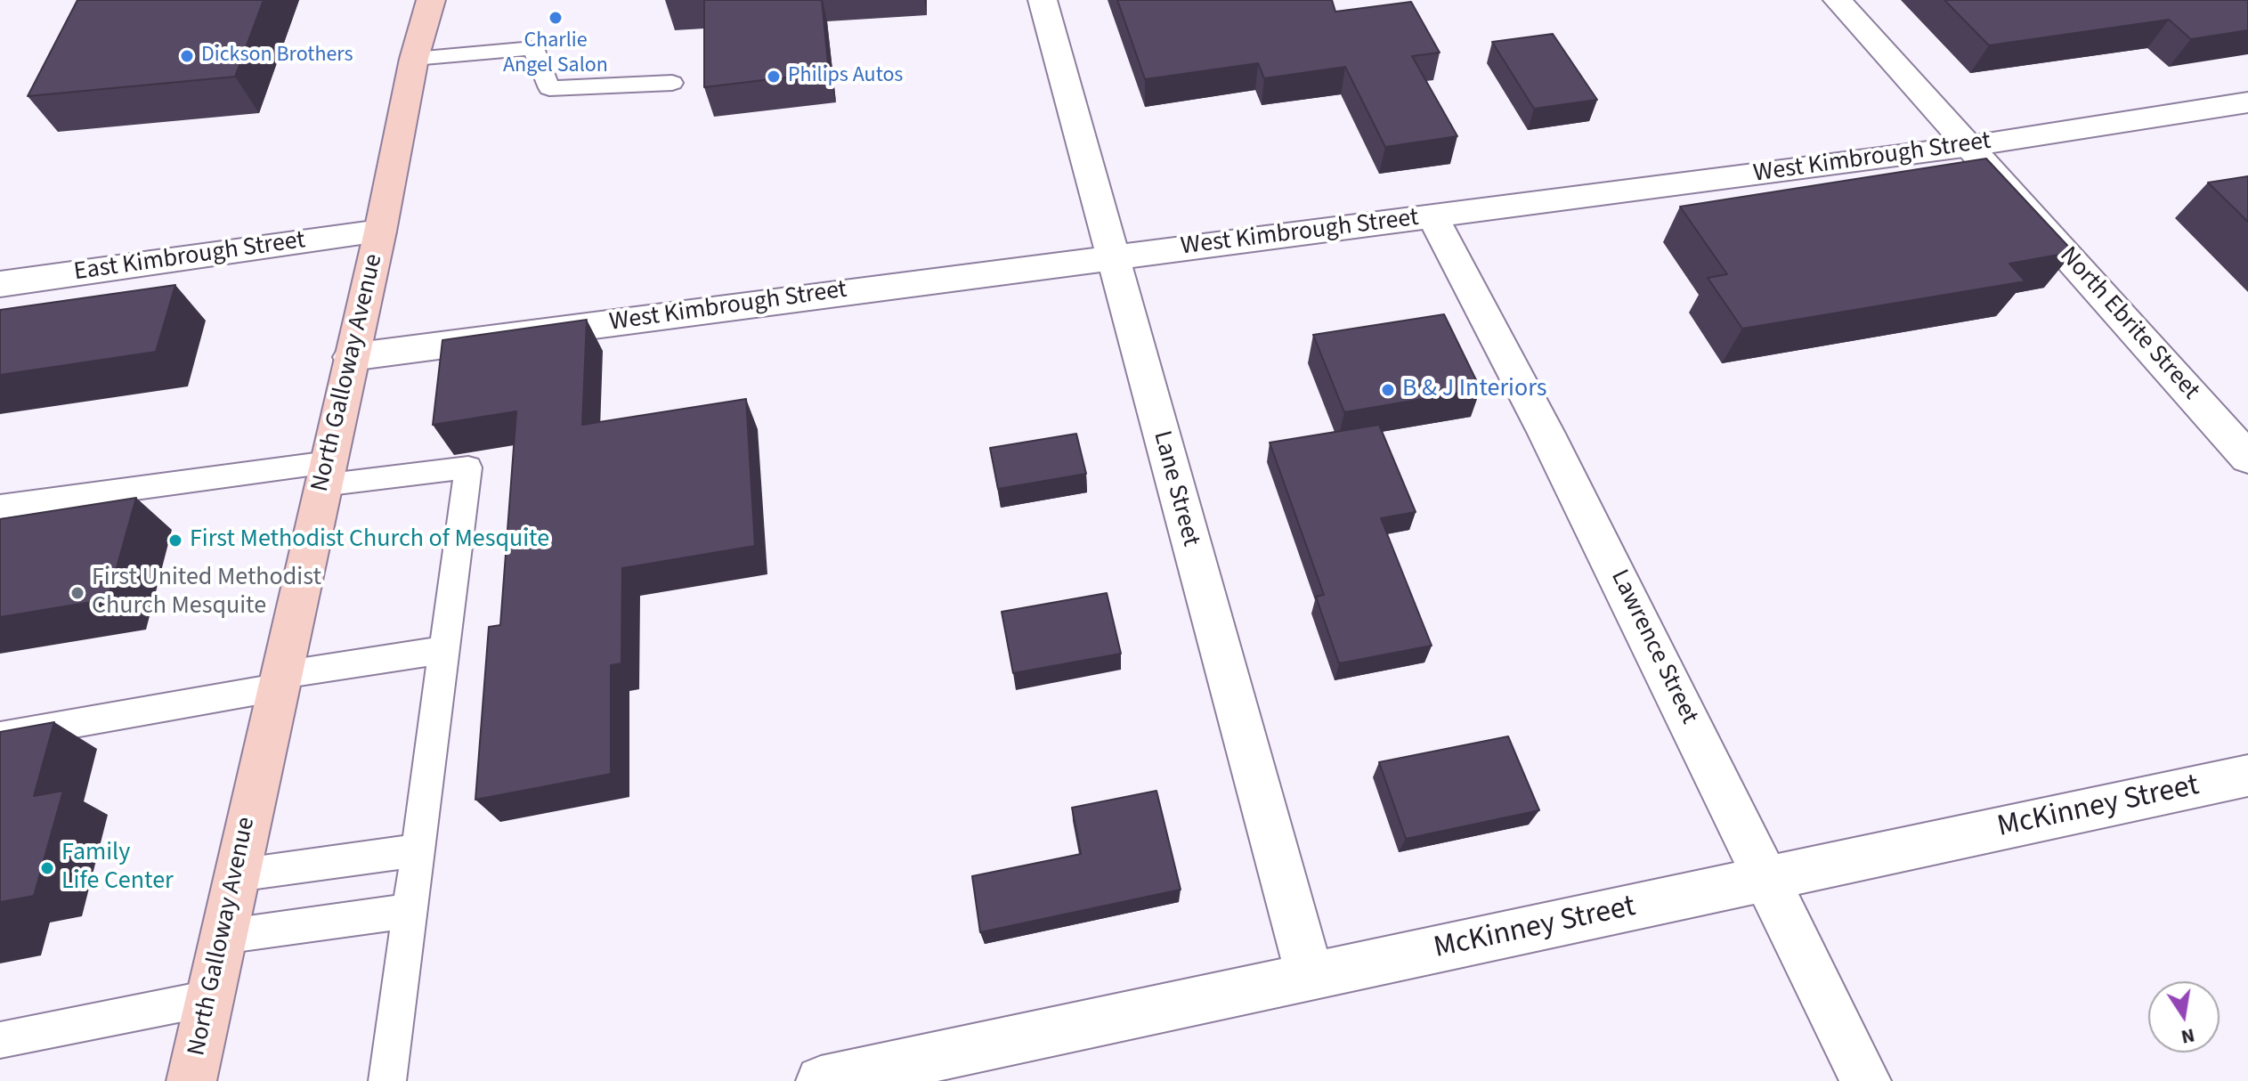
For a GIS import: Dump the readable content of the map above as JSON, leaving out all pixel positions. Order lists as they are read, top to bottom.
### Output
{
  "streets": {
    "main road": ["North Galloway Avenue"],
    "street": [
      "West Kimbrough Street",
      "East Kimbrough Street",
      "North Ebrite Street",
      "Lane Street",
      "Lawrence Street",
      "McKinney Street"
    ]
  },
  "crossings": [
    ["West Kimbrough Street", "North Ebrite Street"],
    ["West Kimbrough Street", "North Galloway Avenue"],
    ["West Kimbrough Street", "Lane Street"],
    ["West Kimbrough Street", "Lawrence Street"],
    ["East Kimbrough Street", "North Galloway Avenue"],
    ["Lane Street", "McKinney Street"],
    ["Lawrence Street", "McKinney Street"]
  ],
  "places": [
    "Charlie Angel Salon",
    "Dickson Brothers",
    "Philips Autos",
    "B & J Interiors",
    "First Methodist Church of Mesquite",
    "First United Methodist Church Mesquite",
    "Family Life Center"
  ],
  "north": "bottom"
}
